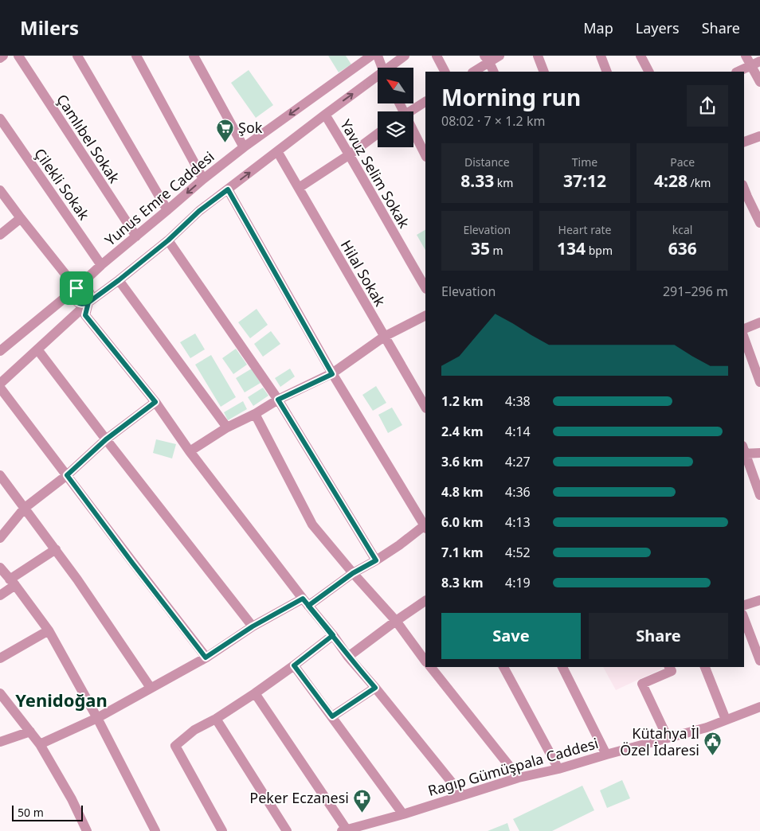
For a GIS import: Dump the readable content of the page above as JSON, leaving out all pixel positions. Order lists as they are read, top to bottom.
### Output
{
  "streets": {
    "street": [
      "Çamlıbel Sokak",
      "Yavuz Selim Sokak",
      "Çilekli Sokak",
      "Yunus Emre Caddesi",
      "Hilal Sokak",
      "Ragıp Gümüşpala Caddesi"
    ]
  },
  "crossings": [
    ["Çamlıbel Sokak", "Yunus Emre Caddesi"],
    ["Çilekli Sokak", "Yunus Emre Caddesi"]
  ],
  "districts": ["Yenidoğan"],
  "places": {
    "supermarket": ["Şok"],
    "public building": ["Kütahya İl Özel İdaresi"],
    "pharmacy": ["Peker Eczanesi"]
  },
  "scale_bar": "50 m",
  "north": "top left",
  "page": {
    "header": "Milers",
    "nav": ["Map", "Layers", "Share"],
    "heading": ["Morning run", "08:02 · 7 × 1.2 km"],
    "stats": [
      ["Distance", "8.33 km"],
      ["Time", "37:12"],
      ["Pace", "4:28 /km"],
      ["Elevation", "35 m"],
      ["Heart rate", "134 bpm"],
      ["kcal", "636"]
    ],
    "chart": ["Elevation", "291–296 m"],
    "list": [
      {
        "name": "1.2 km",
        "note": "4:38"
      },
      {
        "name": "2.4 km",
        "note": "4:14"
      },
      {
        "name": "3.6 km",
        "note": "4:27"
      },
      {
        "name": "4.8 km",
        "note": "4:36"
      },
      {
        "name": "6.0 km",
        "note": "4:13"
      },
      {
        "name": "7.1 km",
        "note": "4:52"
      },
      {
        "name": "8.3 km",
        "note": "4:19"
      }
    ],
    "buttons": ["Save", "Share"],
    "scale": "50 m"
  }
}
